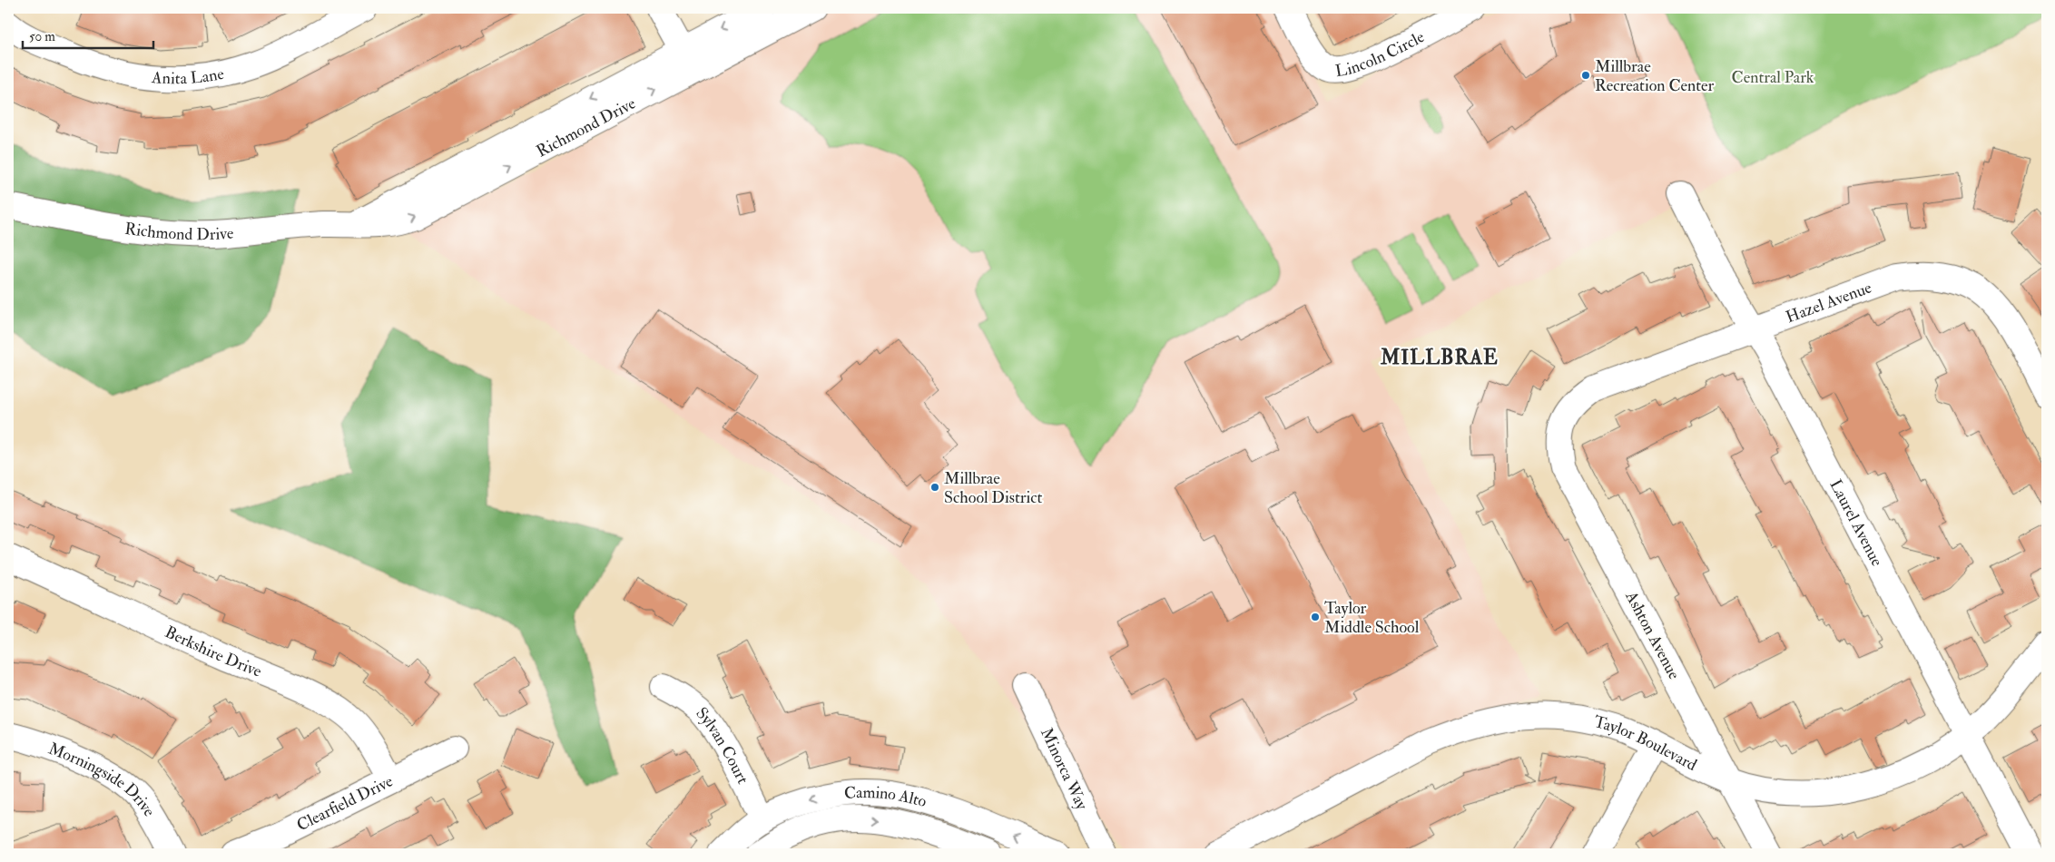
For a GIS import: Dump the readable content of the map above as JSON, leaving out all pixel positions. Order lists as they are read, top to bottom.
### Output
{
  "streets": {
    "street": [
      "Lincoln Circle",
      "Anita Lane",
      "Richmond Drive",
      "Hazel Avenue",
      "Laurel Avenue",
      "Ashton Avenue",
      "Berkshire Drive",
      "Taylor Boulevard",
      "Sylvan Court",
      "Minorca Way",
      "Morningside Drive",
      "Camino Alto",
      "Clearfield Drive"
    ]
  },
  "crossings": [
    ["Hazel Avenue", "Laurel Avenue"],
    ["Hazel Avenue", "Ashton Avenue"],
    ["Laurel Avenue", "Taylor Boulevard"],
    ["Ashton Avenue", "Taylor Boulevard"],
    ["Berkshire Drive", "Clearfield Drive"],
    ["Sylvan Court", "Camino Alto"]
  ],
  "districts": ["MILLBRAE"],
  "parks": ["Central Park"],
  "places": ["Millbrae Recreation Center", "Millbrae School District", "Taylor Middle School"],
  "scale_bar": "50 m"
}
